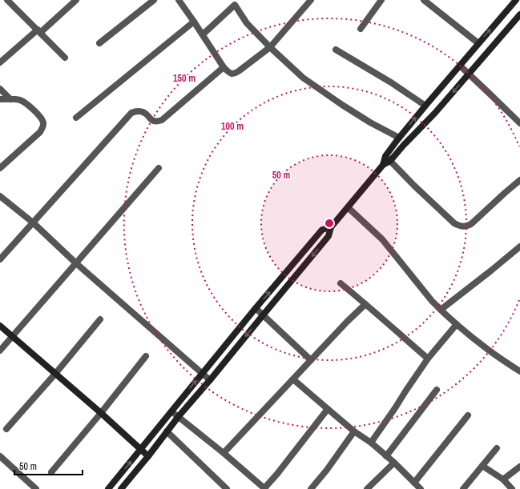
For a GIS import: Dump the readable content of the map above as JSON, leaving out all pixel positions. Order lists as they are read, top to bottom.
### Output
{
  "scale_bar": "50 m",
  "rings": ["150 m", "100 m", "50 m"]
}
